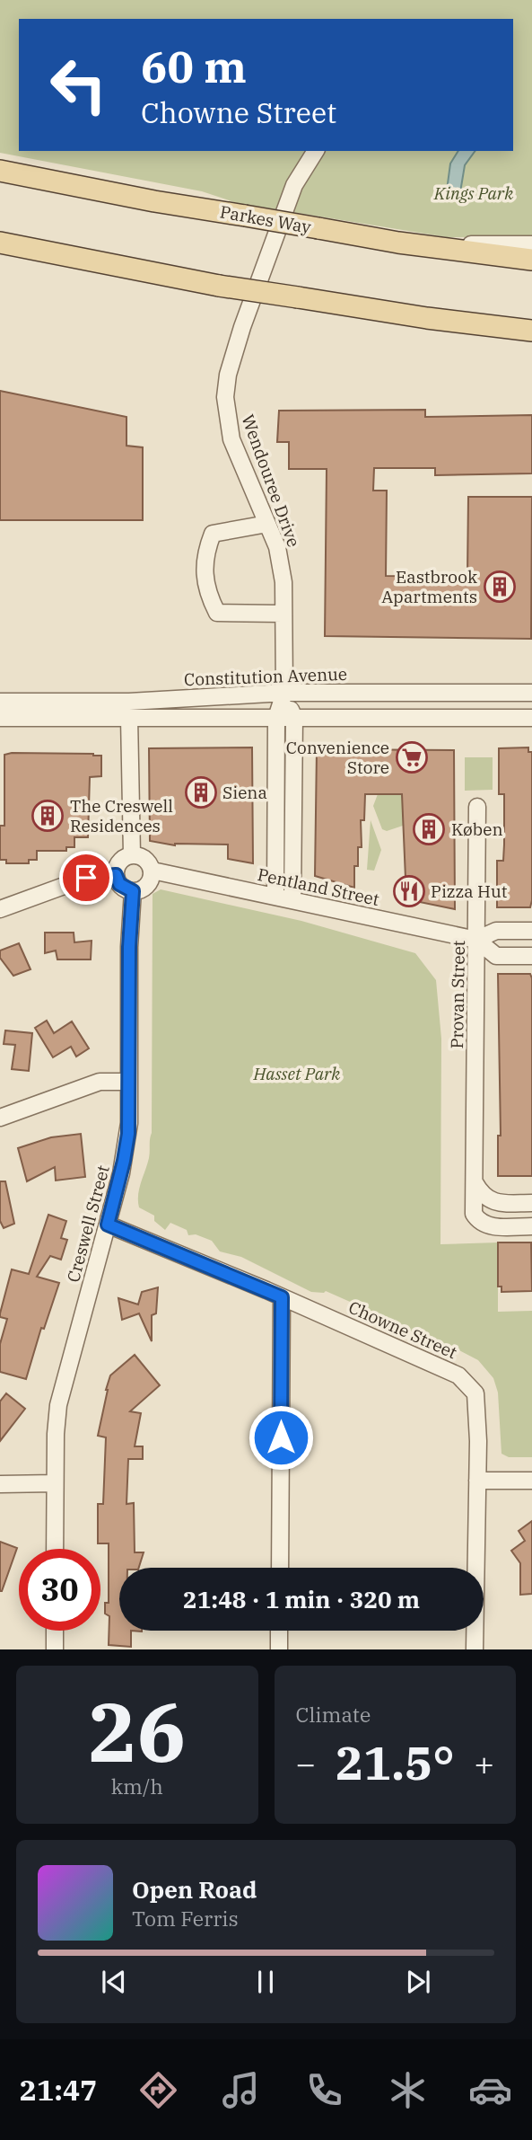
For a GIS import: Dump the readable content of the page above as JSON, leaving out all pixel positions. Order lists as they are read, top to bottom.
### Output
{
  "streets": {
    "main road": ["Parkes Way"],
    "street": [
      "Wendouree Drive",
      "Constitution Avenue",
      "Pentland Street",
      "Provan Street",
      "Creswell Street",
      "Chowne Street"
    ]
  },
  "crossings": [
    ["Wendouree Drive", "Constitution Avenue"],
    ["Pentland Street", "Provan Street"],
    ["Pentland Street", "Creswell Street"],
    ["Creswell Street", "Chowne Street"]
  ],
  "parks": ["Kings Park", "Hasset Park"],
  "places": {
    "building": [
      "Eastbrook Apartments",
      "Siena",
      "The Creswell Residences",
      "Køben"
    ],
    "supermarket": ["Convenience Store"],
    "restaurant": ["Pizza Hut"]
  },
  "page": {
    "turn": ["60 m", "Chowne Street"],
    "limit": "30",
    "trip": "21:48 · 1 min · 320 m",
    "tile": [
      ["26", "km/h"],
      "Climate"
    ],
    "heat": ["−", "21.5°", "+"],
    "song": ["Open Road", "Tom Ferris"],
    "tabs": "21:47"
  }
}
